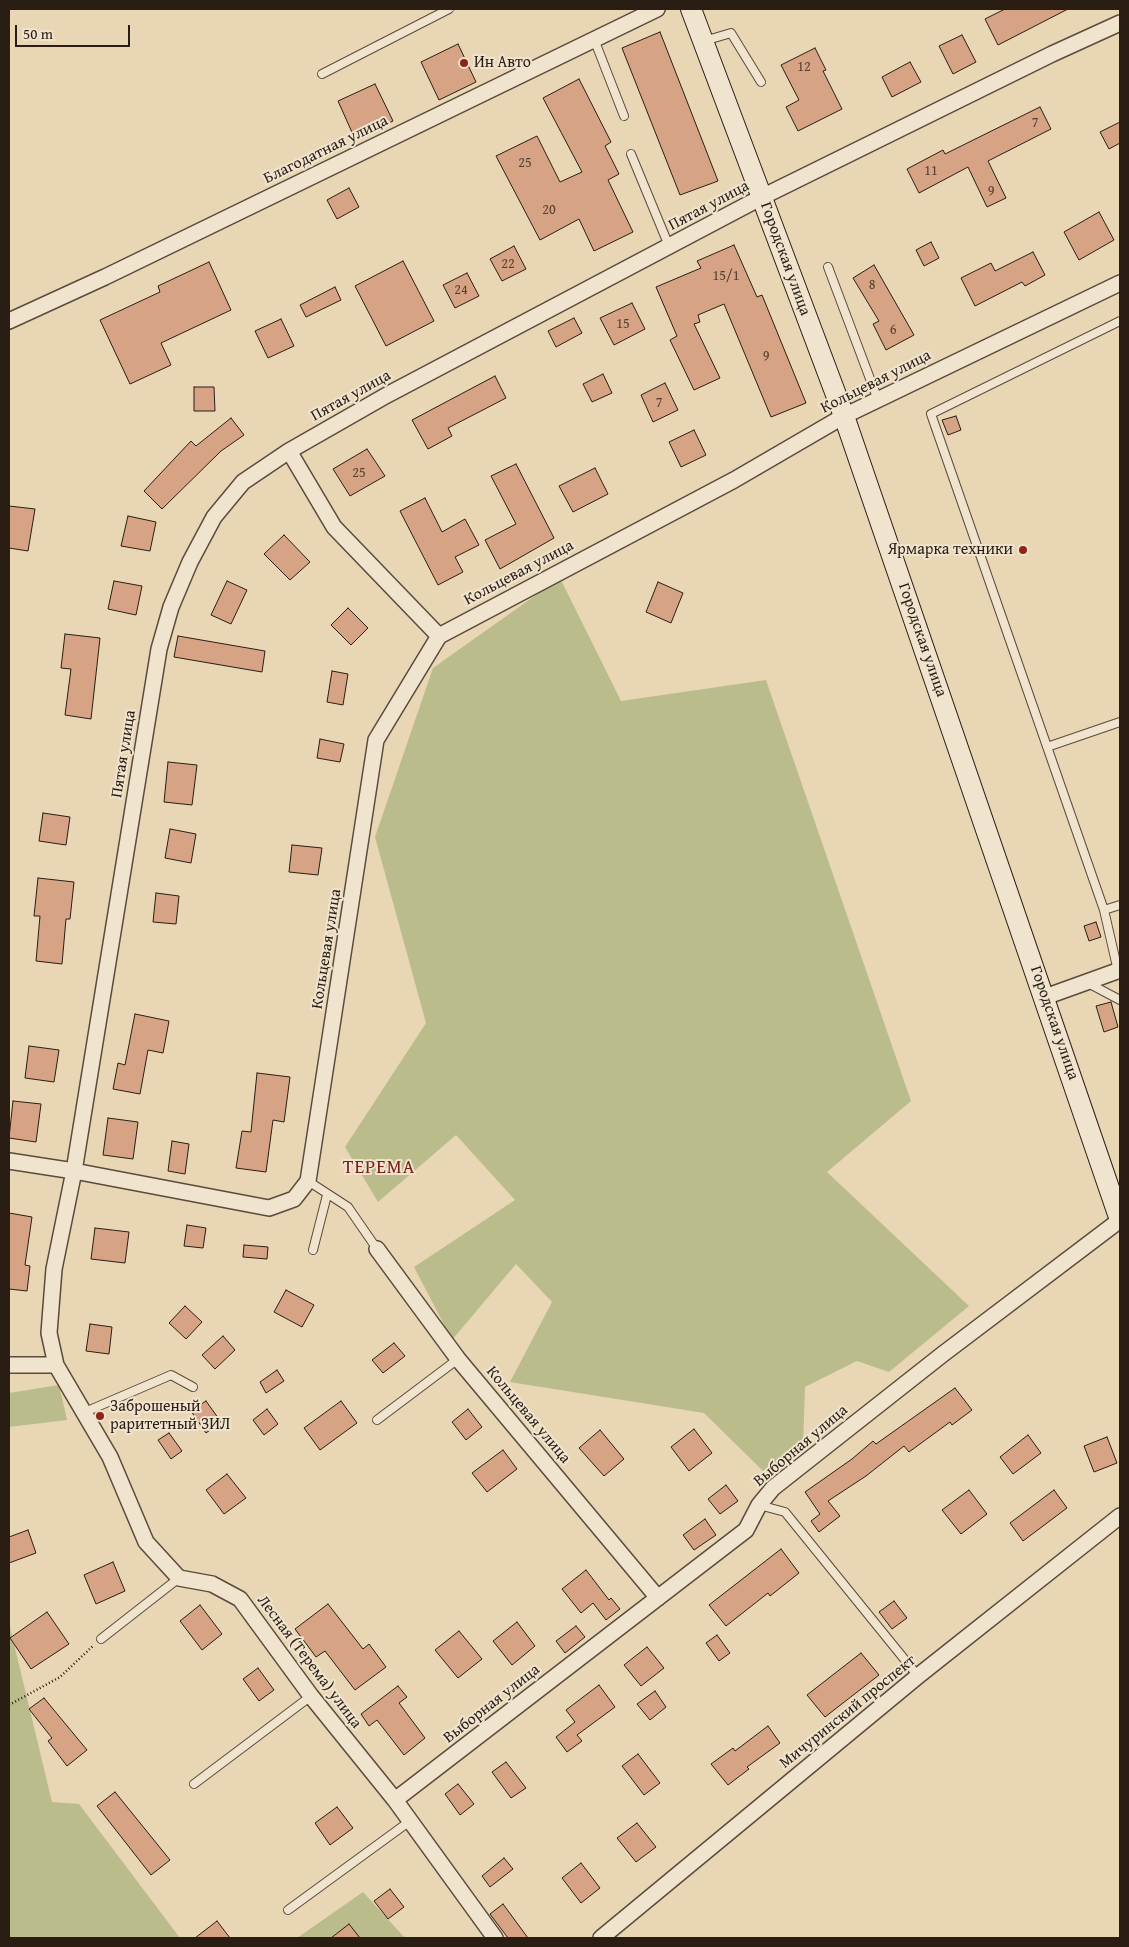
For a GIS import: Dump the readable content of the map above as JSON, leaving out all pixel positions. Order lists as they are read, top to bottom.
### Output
{
  "streets": {
    "street": [
      "Благодатная улица",
      "Пятая улица",
      "Городская улица",
      "Кольцевая улица",
      "Выборная улица",
      "Лесная (Терема) улица",
      "Мичуринский проспект"
    ]
  },
  "crossings": [
    ["Пятая улица", "Городская улица"],
    ["Городская улица", "Кольцевая улица"],
    ["Городская улица", "Выборная улица"],
    ["Кольцевая улица", "Выборная улица"],
    ["Выборная улица", "Лесная (Терема) улица"]
  ],
  "districts": ["ТЕРЕМА"],
  "places": ["Ин Авто", "Ярмарка техники", "Заброшеный раритетный ЗИЛ"],
  "house_numbers": [
    "12",
    "7",
    "25",
    "11",
    "9",
    "20",
    "22",
    "15/1",
    "8",
    "24",
    "15",
    "6",
    "9",
    "7",
    "25"
  ],
  "scale_bar": "50 m"
}
